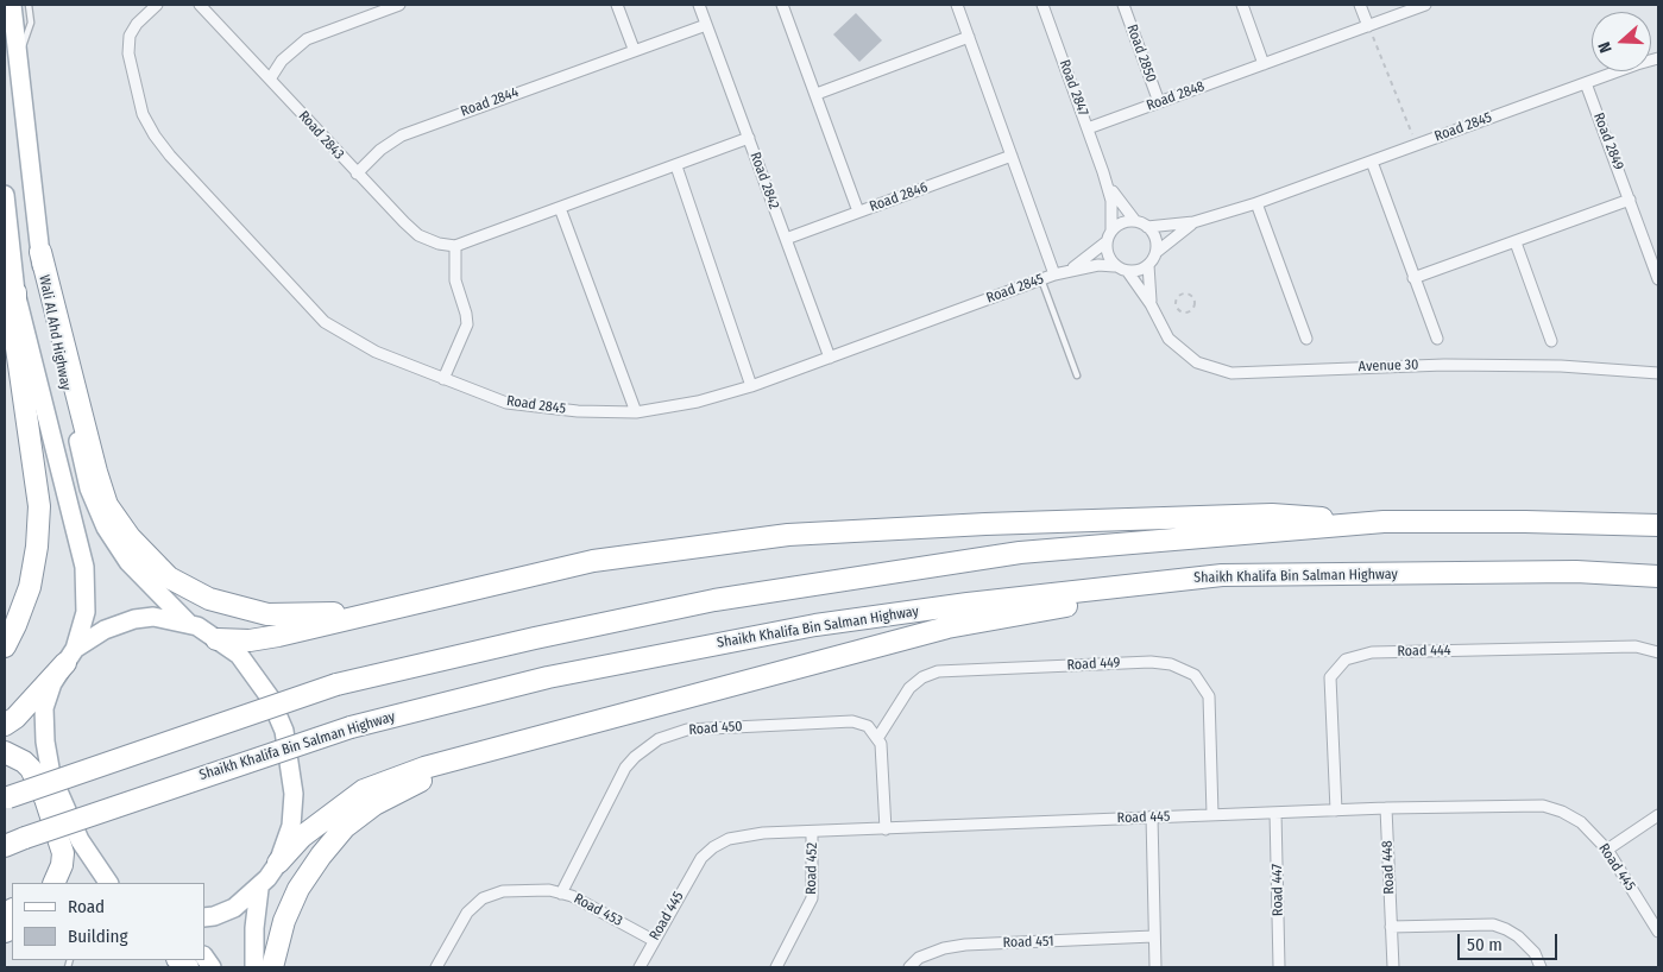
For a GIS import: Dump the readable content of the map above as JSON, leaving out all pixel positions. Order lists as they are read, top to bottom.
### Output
{
  "streets": {
    "highway": ["Shaikh Khalifa Bin Salman Highway"],
    "main road": ["Wali Al Ahd Highway"],
    "street": [
      "Road 2850",
      "Road 2847",
      "Road 2848",
      "Road 2844",
      "Road 2845",
      "Road 2843",
      "Road 2849",
      "Road 2842",
      "Road 2846",
      "Avenue 30",
      "Road 444",
      "Road 449",
      "Road 450",
      "Road 445",
      "Road 448",
      "Road 452",
      "Road 447",
      "Road 453",
      "Road 451"
    ]
  },
  "crossings": [
    ["Road 2850", "Road 2848"],
    ["Road 2847", "Road 2848"],
    ["Road 2847", "Road 2845"],
    ["Road 2847", "Avenue 30"],
    ["Road 2844", "Road 2843"],
    ["Road 2844", "Road 2842"],
    ["Road 2845", "Road 2849"],
    ["Road 2845", "Road 2842"],
    ["Road 2845", "Avenue 30"],
    ["Road 2842", "Road 2846"],
    ["Road 444", "Road 445"],
    ["Road 449", "Road 450"],
    ["Road 449", "Road 445"],
    ["Road 450", "Road 453"],
    ["Road 445", "Road 448"],
    ["Road 445", "Road 452"],
    ["Road 445", "Road 447"],
    ["Road 445", "Road 453"]
  ],
  "legend": ["Road", "Building"],
  "scale_bar": "50 m",
  "north": "left"
}
